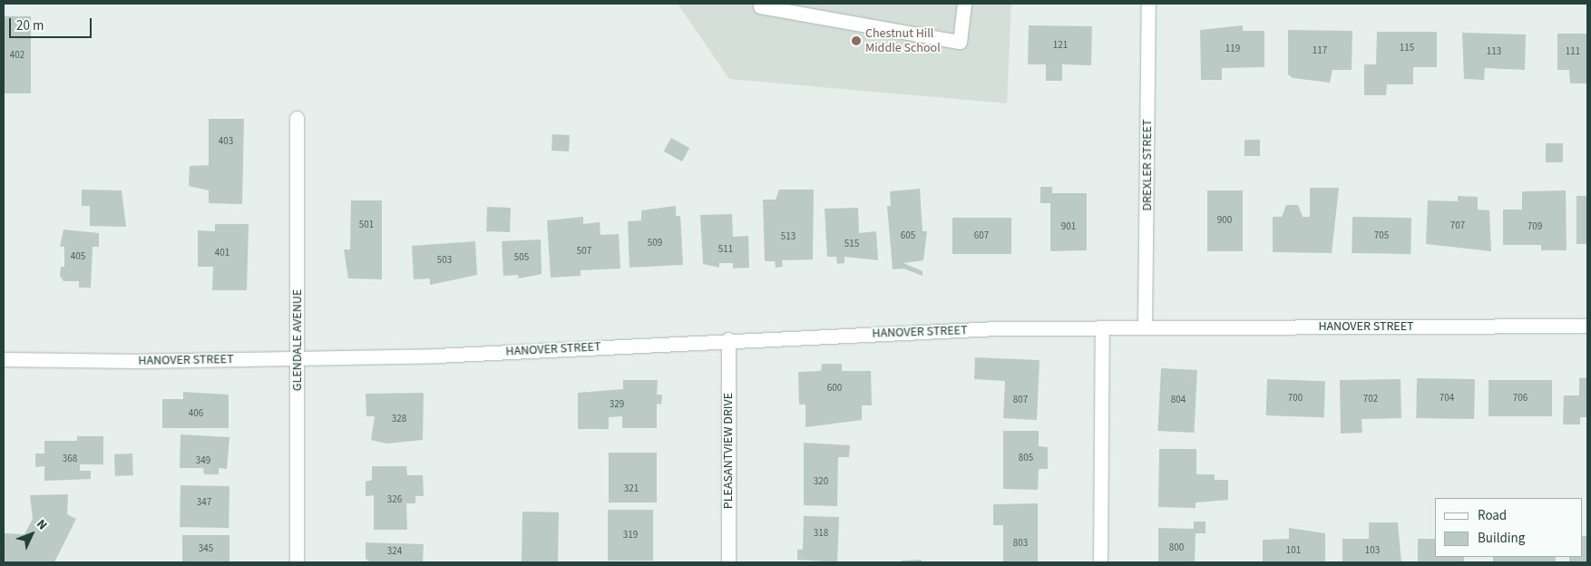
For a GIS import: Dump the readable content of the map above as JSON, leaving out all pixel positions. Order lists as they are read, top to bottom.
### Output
{
  "streets": {
    "street": [
      "DREXLER STREET",
      "HANOVER STREET",
      "GLENDALE AVENUE",
      "PLEASANTVIEW DRIVE"
    ]
  },
  "crossings": [
    ["DREXLER STREET", "HANOVER STREET"],
    ["HANOVER STREET", "GLENDALE AVENUE"],
    ["HANOVER STREET", "PLEASANTVIEW DRIVE"]
  ],
  "places": ["Chestnut Hill Middle School"],
  "house_numbers": [
    "121",
    "115",
    "119",
    "117",
    "113",
    "111",
    "402",
    "403",
    "900",
    "501",
    "707",
    "901",
    "709",
    "605",
    "607",
    "705",
    "513",
    "509",
    "515",
    "511",
    "507",
    "401",
    "405",
    "505",
    "503",
    "600",
    "700",
    "704",
    "706",
    "702",
    "807",
    "804",
    "329",
    "406",
    "328",
    "805",
    "368",
    "349",
    "320",
    "321",
    "326",
    "347",
    "318",
    "319",
    "803",
    "800",
    "345",
    "101",
    "103",
    "324"
  ],
  "legend": ["Road", "Building"],
  "scale_bar": "20 m",
  "north": "top right"
}
